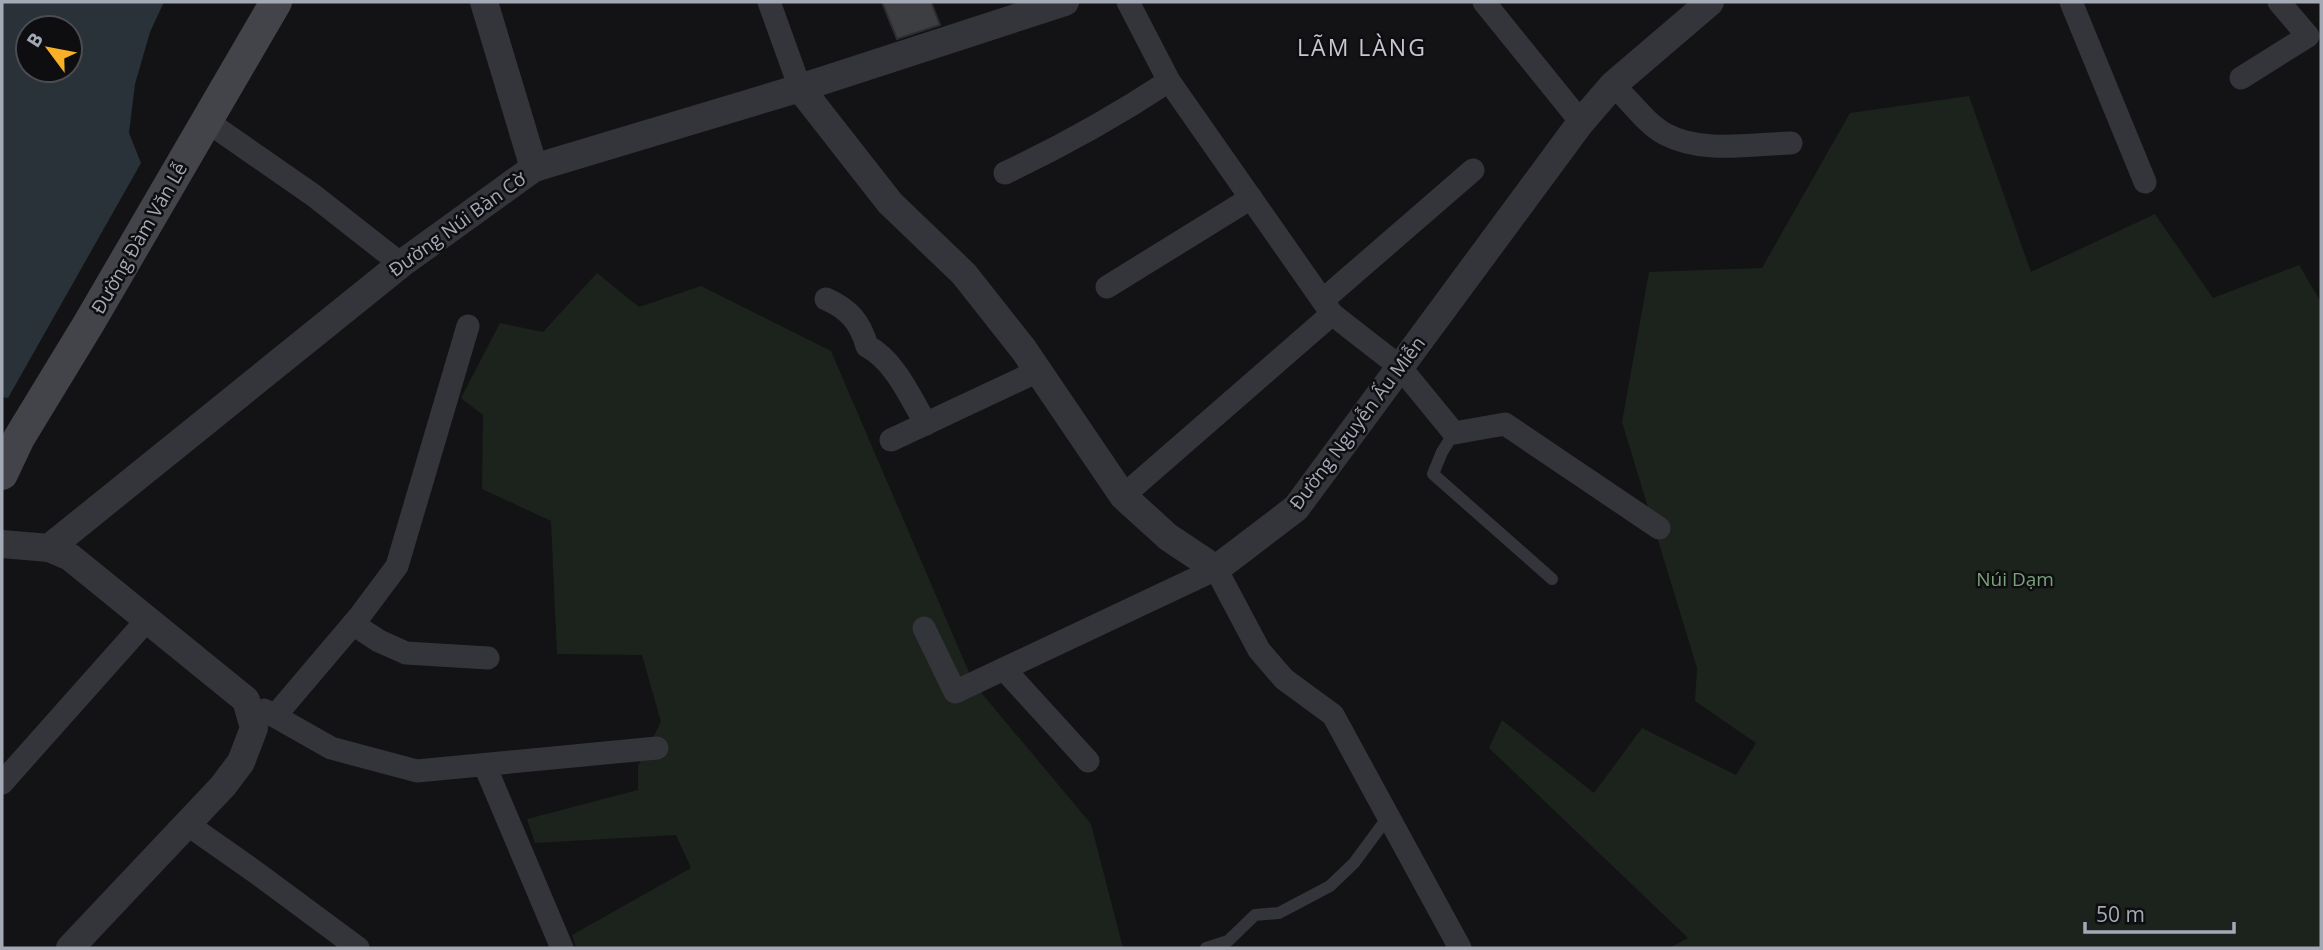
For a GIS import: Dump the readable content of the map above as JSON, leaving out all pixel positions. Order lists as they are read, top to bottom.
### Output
{
  "streets": {
    "main road": ["Đường Đàm Văn Lễ"],
    "street": ["Đường Núi Bàn Cờ", "Đường Nguyễn Ấu Miễn"]
  },
  "districts": ["LÃM LÀNG"],
  "parks": ["Núi Dạm"],
  "scale_bar": "50 m",
  "north": "top left"
}
